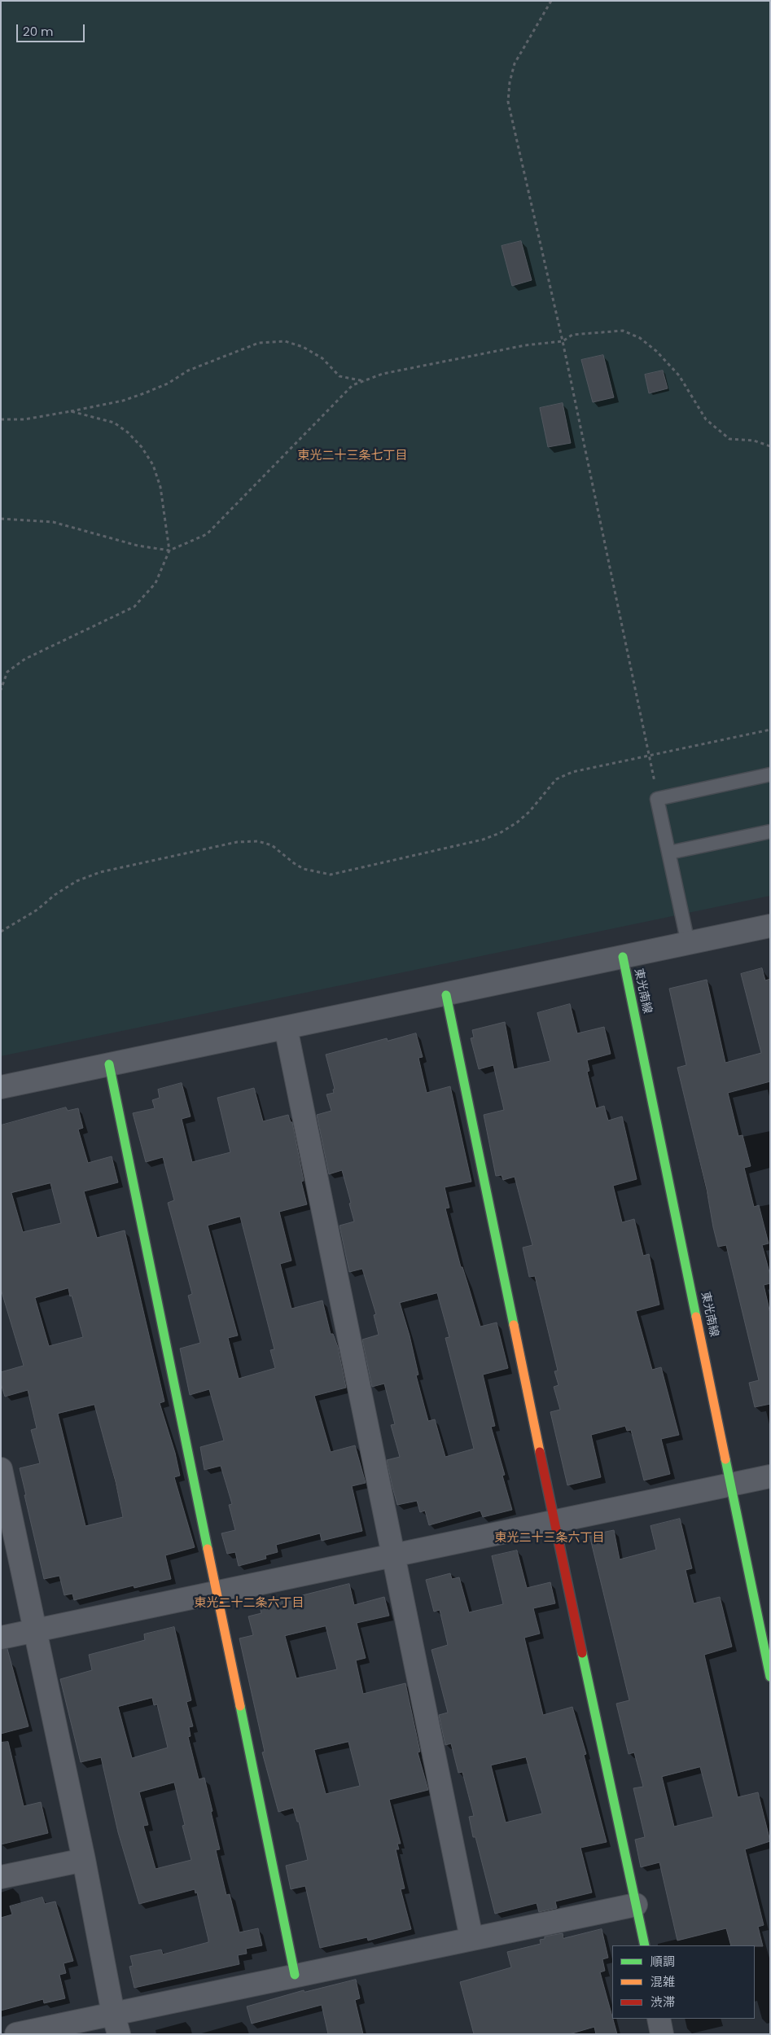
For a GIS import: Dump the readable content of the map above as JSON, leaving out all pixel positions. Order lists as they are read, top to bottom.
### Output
{
  "streets": {
    "street": ["東光南線"]
  },
  "districts": ["東光二十三条七丁目", "東光二十三条六丁目", "東光二十二条六丁目"],
  "legend": ["順調", "混雑", "渋滞"],
  "scale_bar": "20 m"
}
